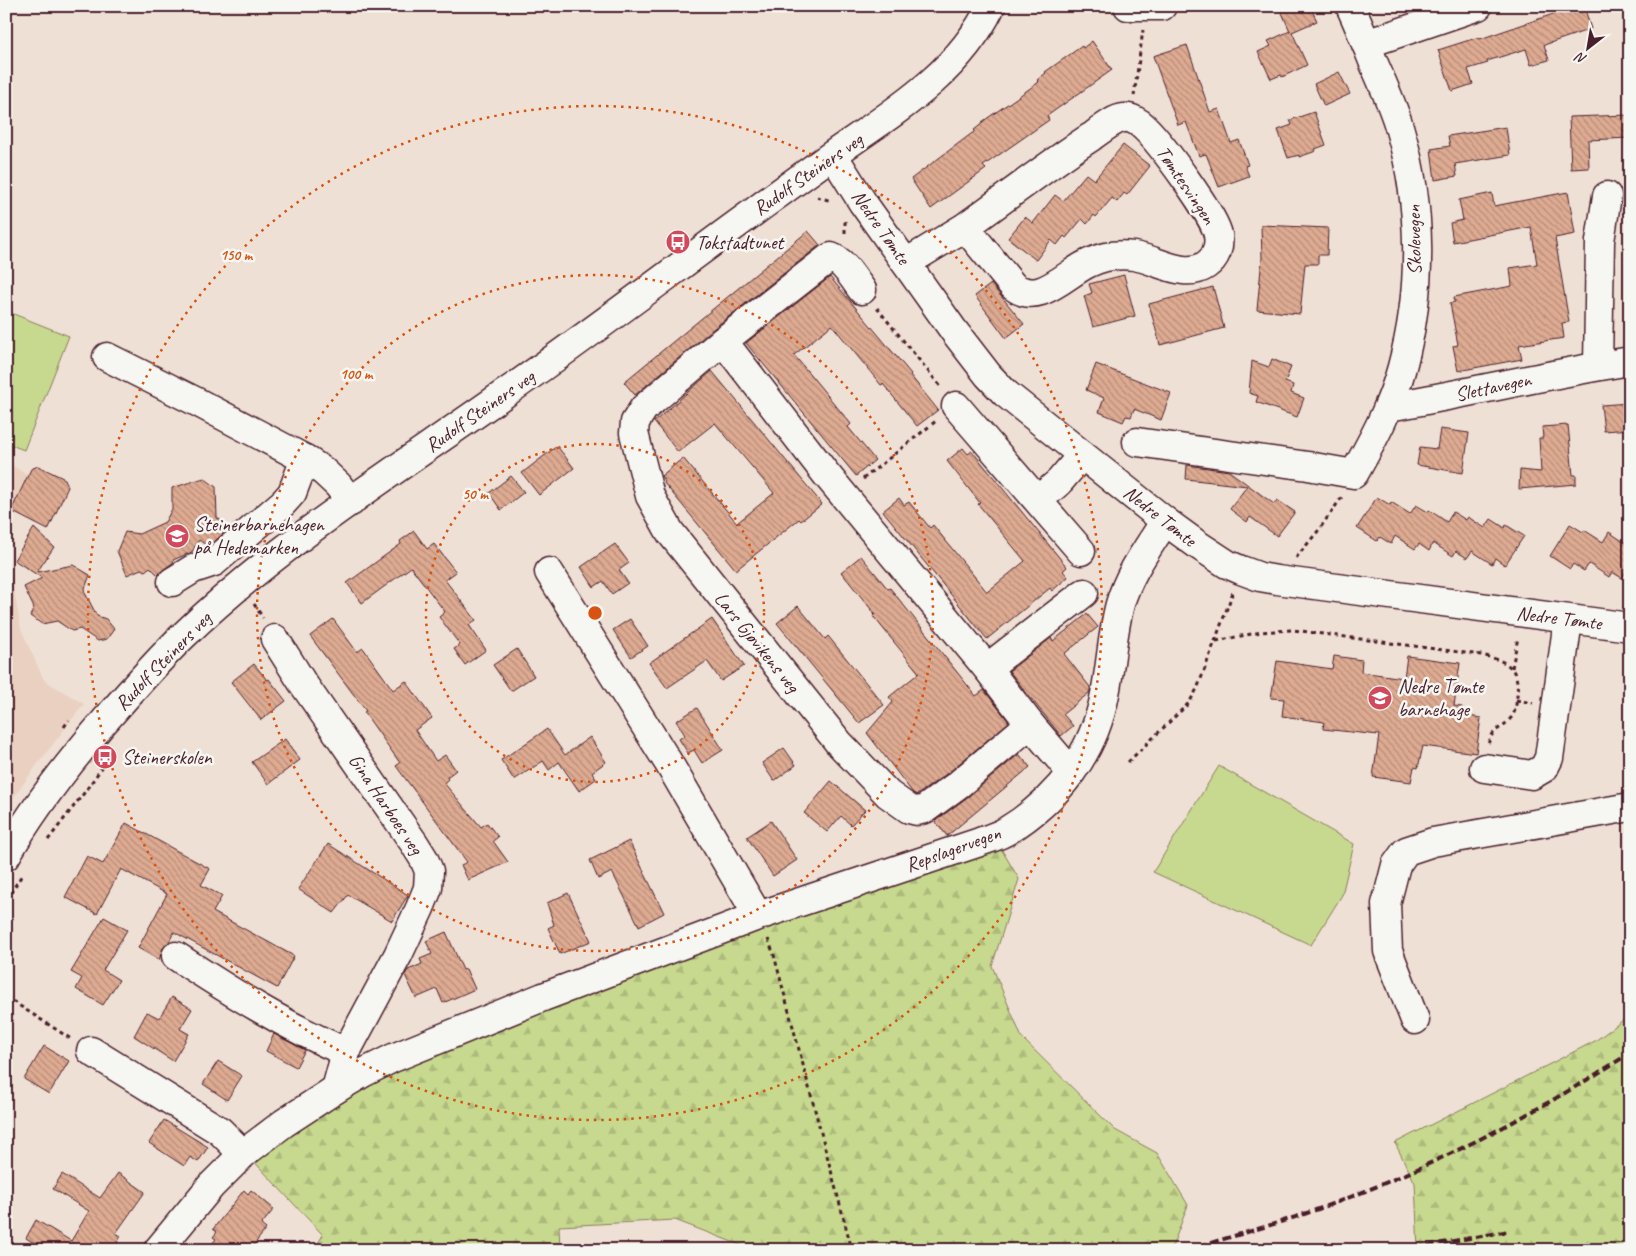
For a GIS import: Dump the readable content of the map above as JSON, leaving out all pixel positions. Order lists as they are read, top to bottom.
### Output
{
  "streets": {
    "street": [
      "Rudolf Steiners veg",
      "Tømtesvingen",
      "Nedre Tømte",
      "Skolevegen",
      "Slettavegen",
      "Lars Gjøvikens veg",
      "Gina Harboes veg",
      "Repslagervegen"
    ]
  },
  "crossings": [
    ["Rudolf Steiners veg", "Nedre Tømte"],
    ["Nedre Tømte", "Repslagervegen"],
    ["Skolevegen", "Slettavegen"],
    ["Gina Harboes veg", "Repslagervegen"]
  ],
  "places": {
    "bus stop": ["Tokstadtunet", "Steinerskolen"],
    "school or university": ["Steinerbarnehagen på Hedemarken", "Nedre Tømte barnehage"]
  },
  "north": "bottom left",
  "rings": ["150 m", "100 m", "50 m"]
}
